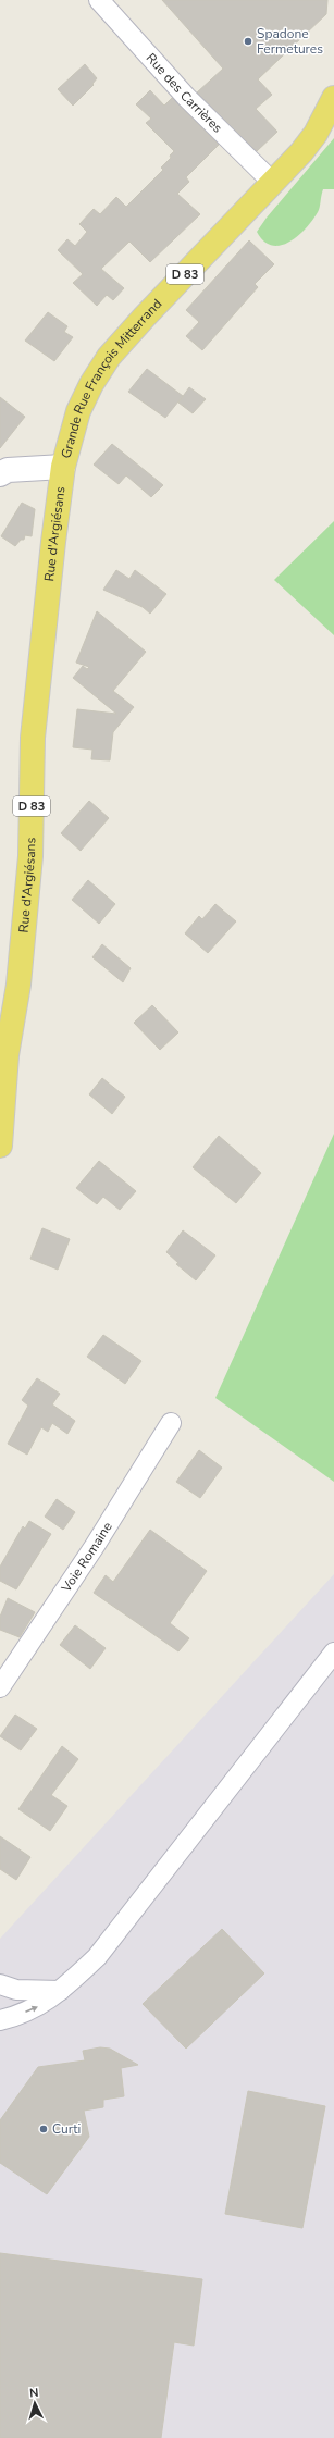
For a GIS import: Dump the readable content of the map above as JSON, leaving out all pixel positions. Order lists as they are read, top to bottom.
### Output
{
  "streets": {
    "main road": ["D 83", "Grande Rue François Mitterrand", "Rue d'Argiésans"],
    "street": ["Rue des Carrières", "Voie Romaine"]
  },
  "crossings": [
    ["Rue des Carrières", "Grande Rue François Mitterrand"],
    ["Grande Rue François Mitterrand", "Rue d'Argiésans"]
  ],
  "places": ["Spadone Fermetures", "Curti"],
  "north": "top"
}
